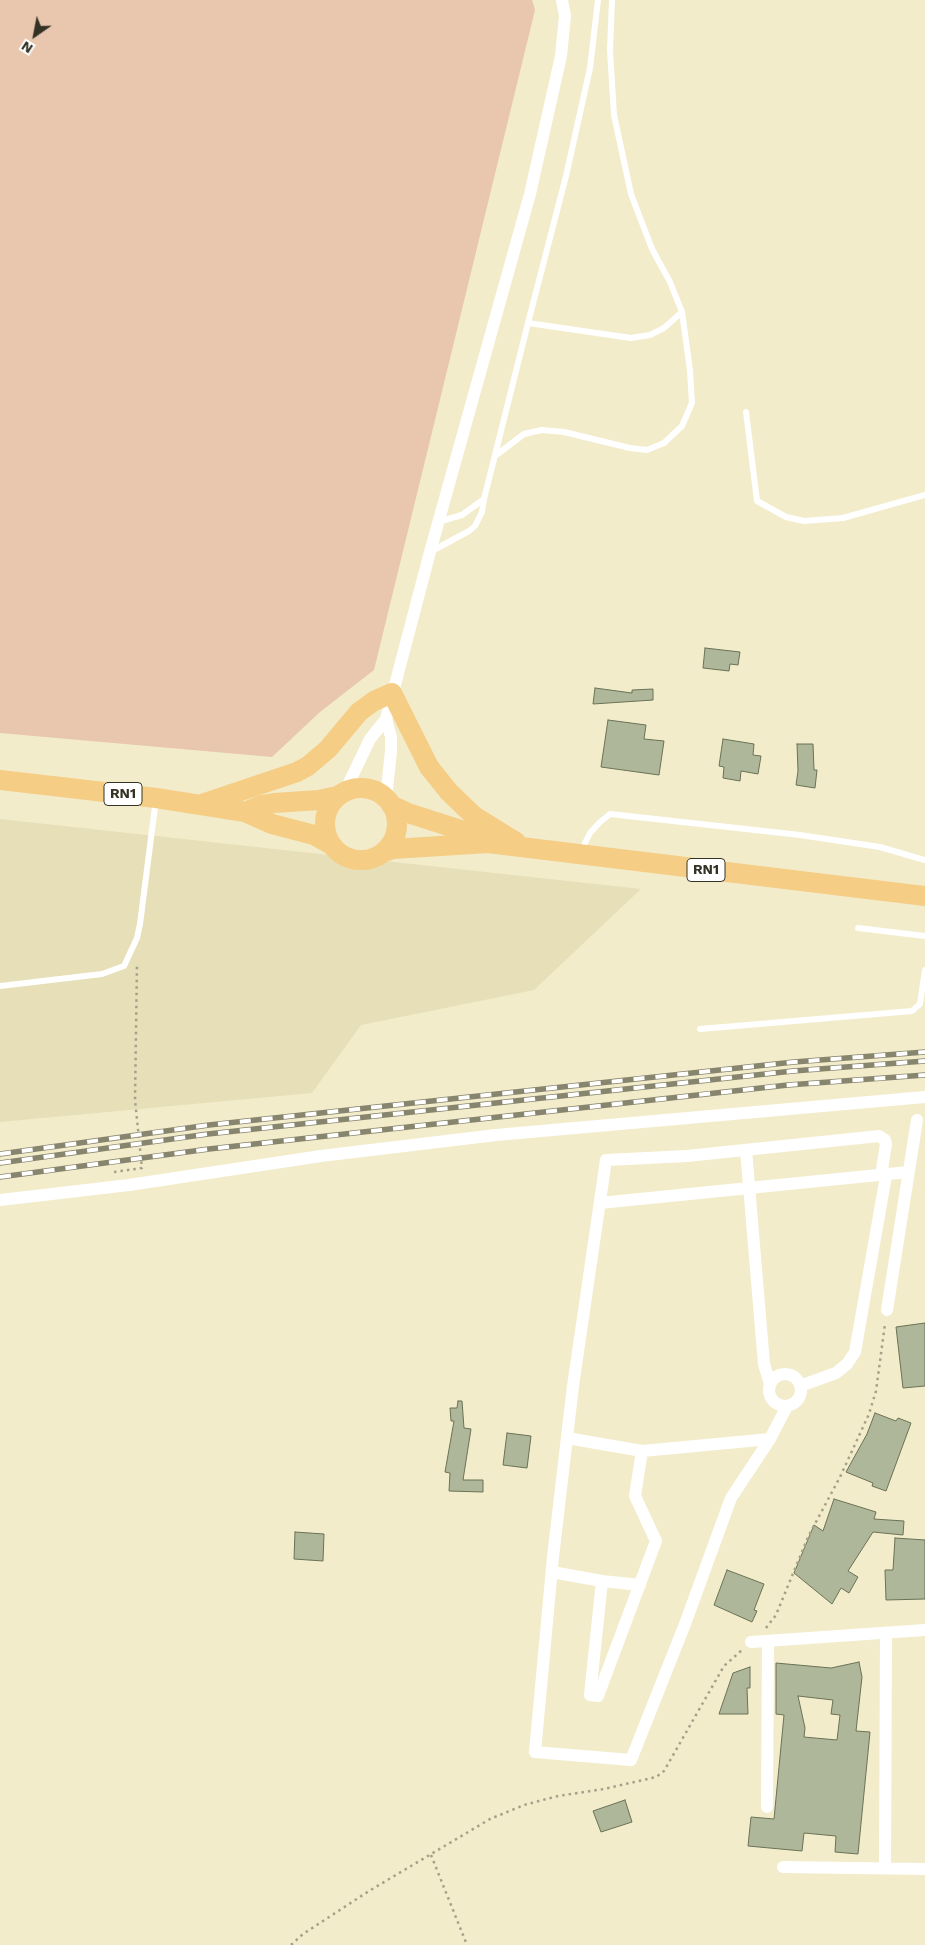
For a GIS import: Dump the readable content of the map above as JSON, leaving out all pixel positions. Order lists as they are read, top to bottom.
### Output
{
  "streets": {
    "main road": ["RN1"]
  },
  "north": "bottom left"
}
